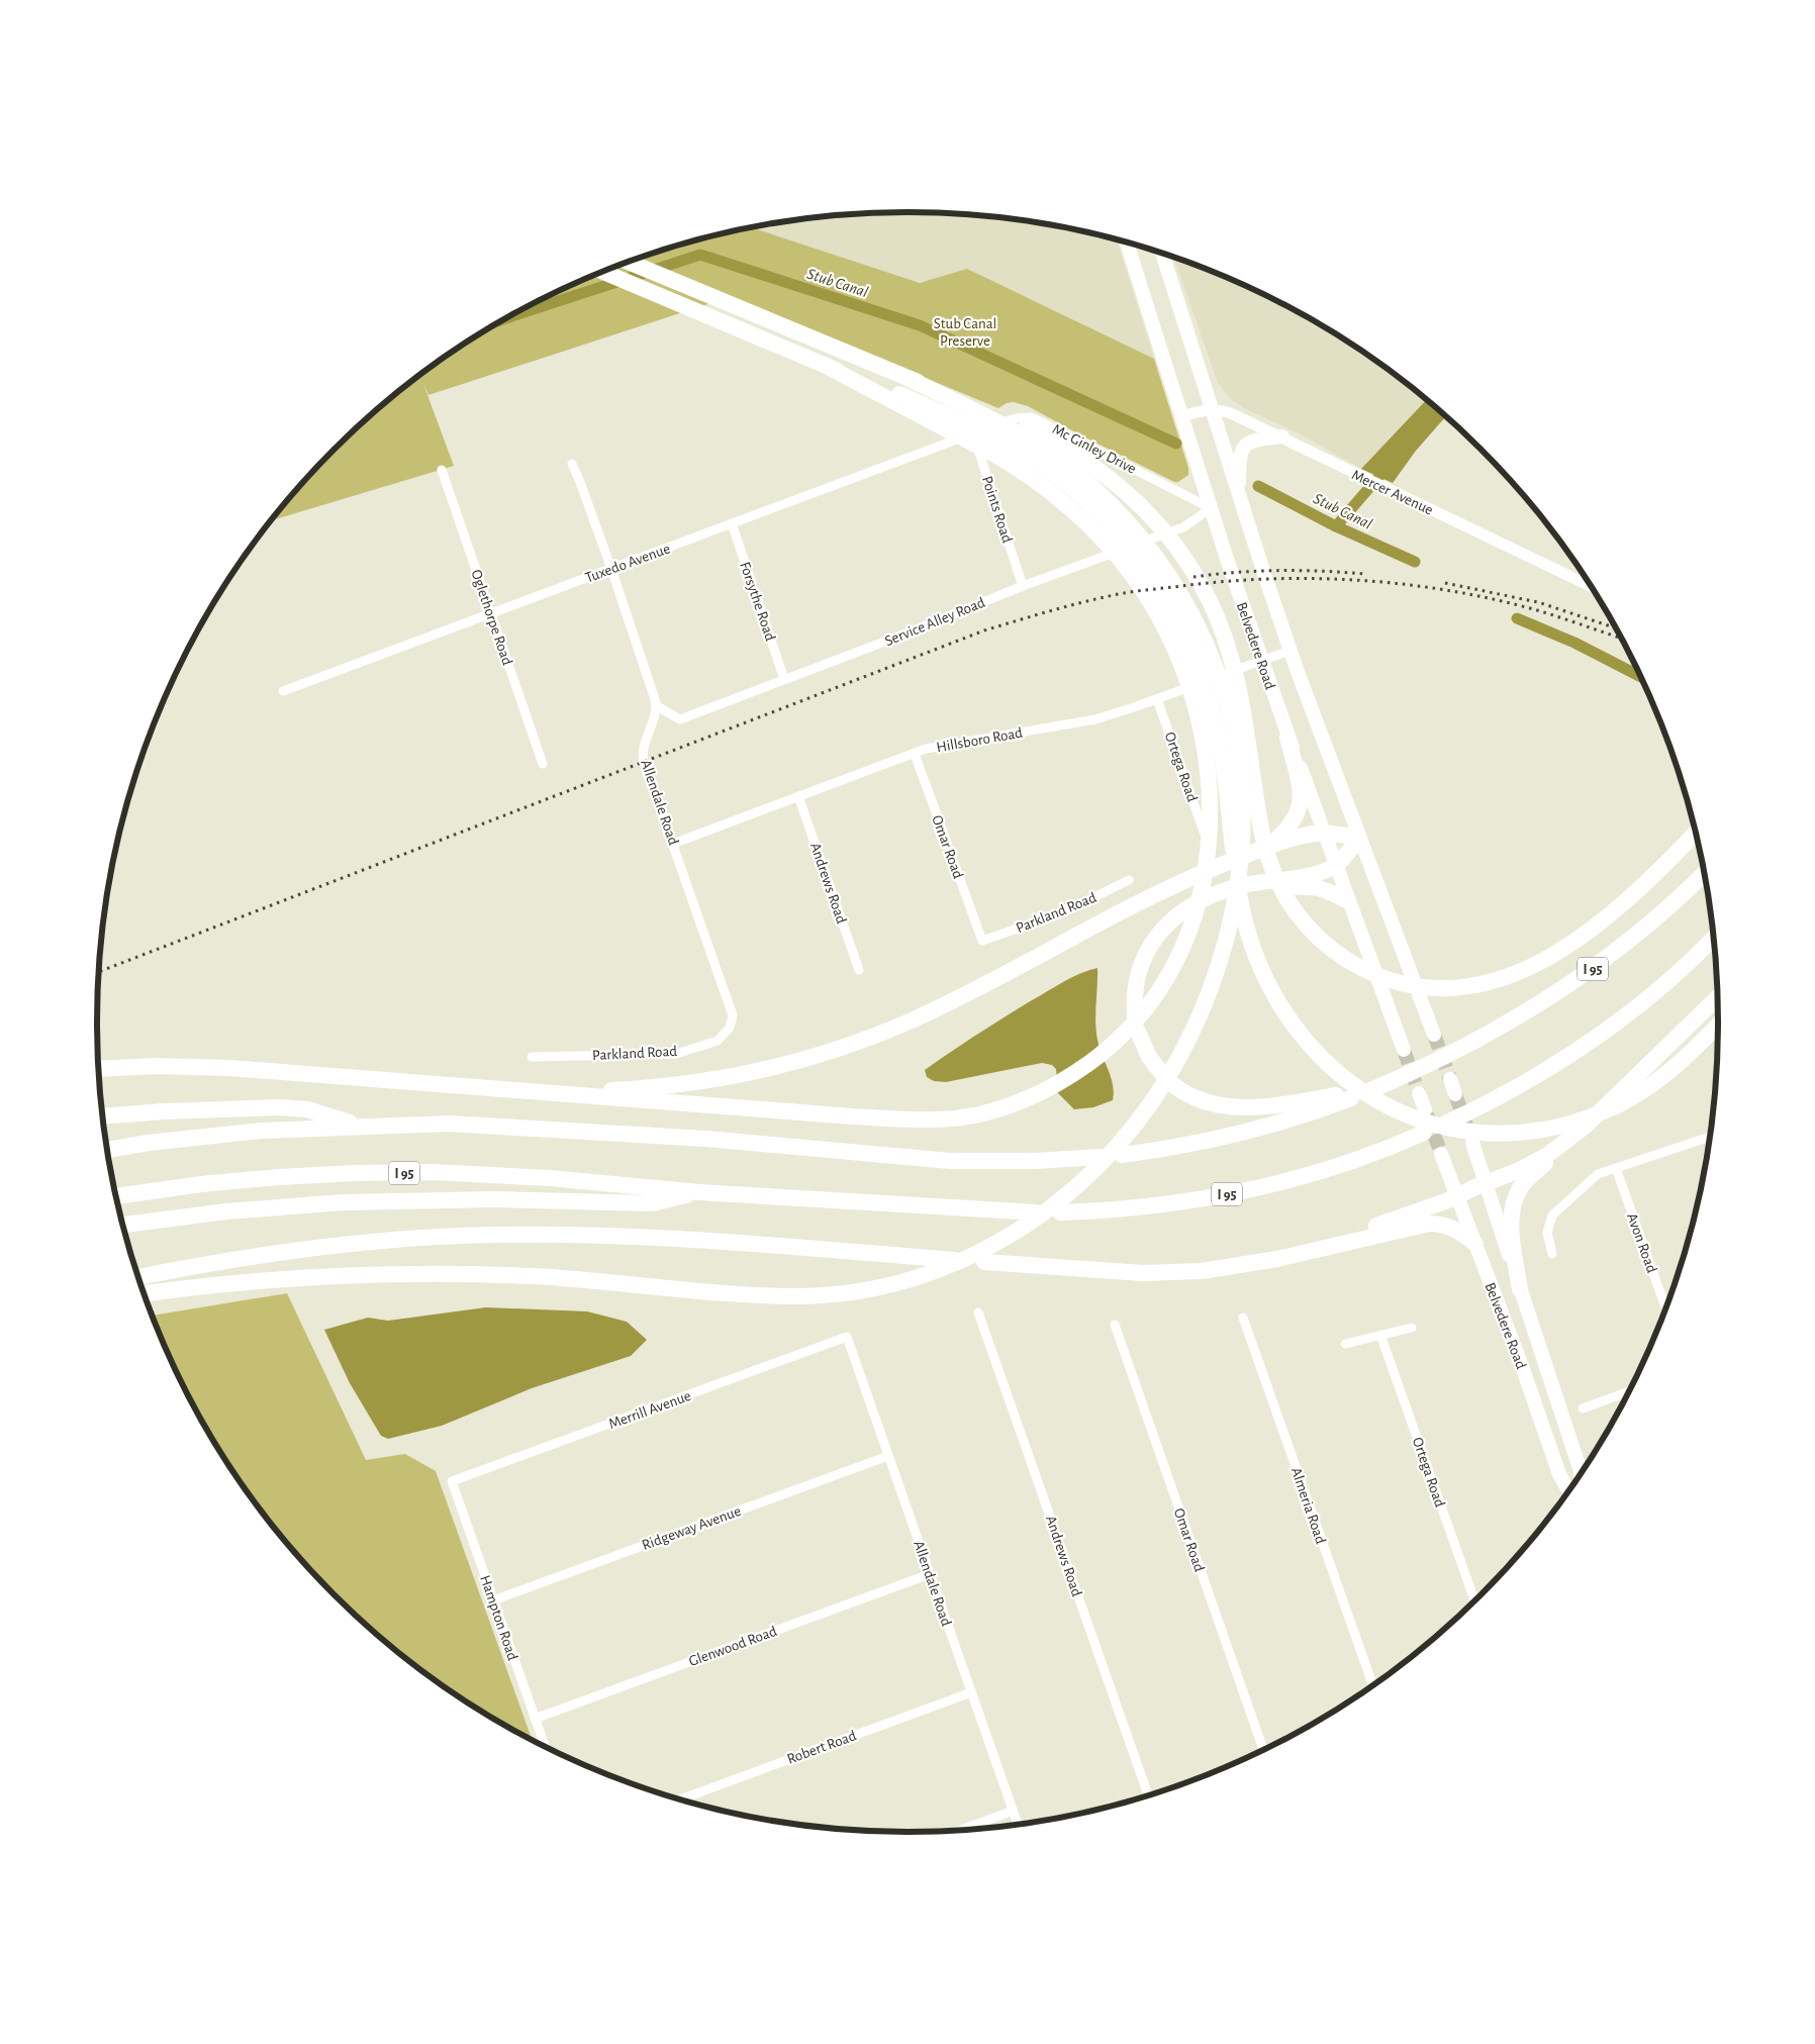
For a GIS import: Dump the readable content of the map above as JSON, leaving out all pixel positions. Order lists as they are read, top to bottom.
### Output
{
  "streets": {
    "highway": ["I 95"],
    "main road": ["Belvedere Road"],
    "street": [
      "Mc Ginley Drive",
      "Mercer Avenue",
      "Points Road",
      "Tuxedo Avenue",
      "Forsythe Road",
      "Oglethorpe Road",
      "Service Alley Road",
      "Hillsboro Road",
      "Ortega Road",
      "Allendale Road",
      "Omar Road",
      "Andrews Road",
      "Parkland Road",
      "Avon Road",
      "Merrill Avenue",
      "Almeria Road",
      "Ridgeway Avenue",
      "Hampton Road",
      "Glenwood Road",
      "Robert Road"
    ]
  },
  "crossings": [
    ["Mc Ginley Drive", "Points Road"],
    ["Mc Ginley Drive", "Tuxedo Avenue"],
    ["Mc Ginley Drive", "Service Alley Road"],
    ["Mc Ginley Drive", "Belvedere Road"],
    ["Mercer Avenue", "Belvedere Road"],
    ["Points Road", "Tuxedo Avenue"],
    ["Points Road", "Service Alley Road"],
    ["Tuxedo Avenue", "Forsythe Road"],
    ["Tuxedo Avenue", "Oglethorpe Road"],
    ["Forsythe Road", "Service Alley Road"],
    ["Service Alley Road", "Belvedere Road"],
    ["Service Alley Road", "Allendale Road"],
    ["Belvedere Road", "Hillsboro Road"],
    ["Hillsboro Road", "Ortega Road"],
    ["Hillsboro Road", "Allendale Road"],
    ["Hillsboro Road", "Omar Road"],
    ["Hillsboro Road", "Andrews Road"],
    ["Allendale Road", "Parkland Road"],
    ["Allendale Road", "Merrill Avenue"],
    ["Allendale Road", "Ridgeway Avenue"],
    ["Allendale Road", "Glenwood Road"],
    ["Allendale Road", "Robert Road"],
    ["Omar Road", "Parkland Road"],
    ["Merrill Avenue", "Hampton Road"],
    ["Ridgeway Avenue", "Hampton Road"],
    ["Hampton Road", "Glenwood Road"]
  ],
  "water": ["Stub Canal"],
  "parks": ["Stub Canal Preserve"]
}
